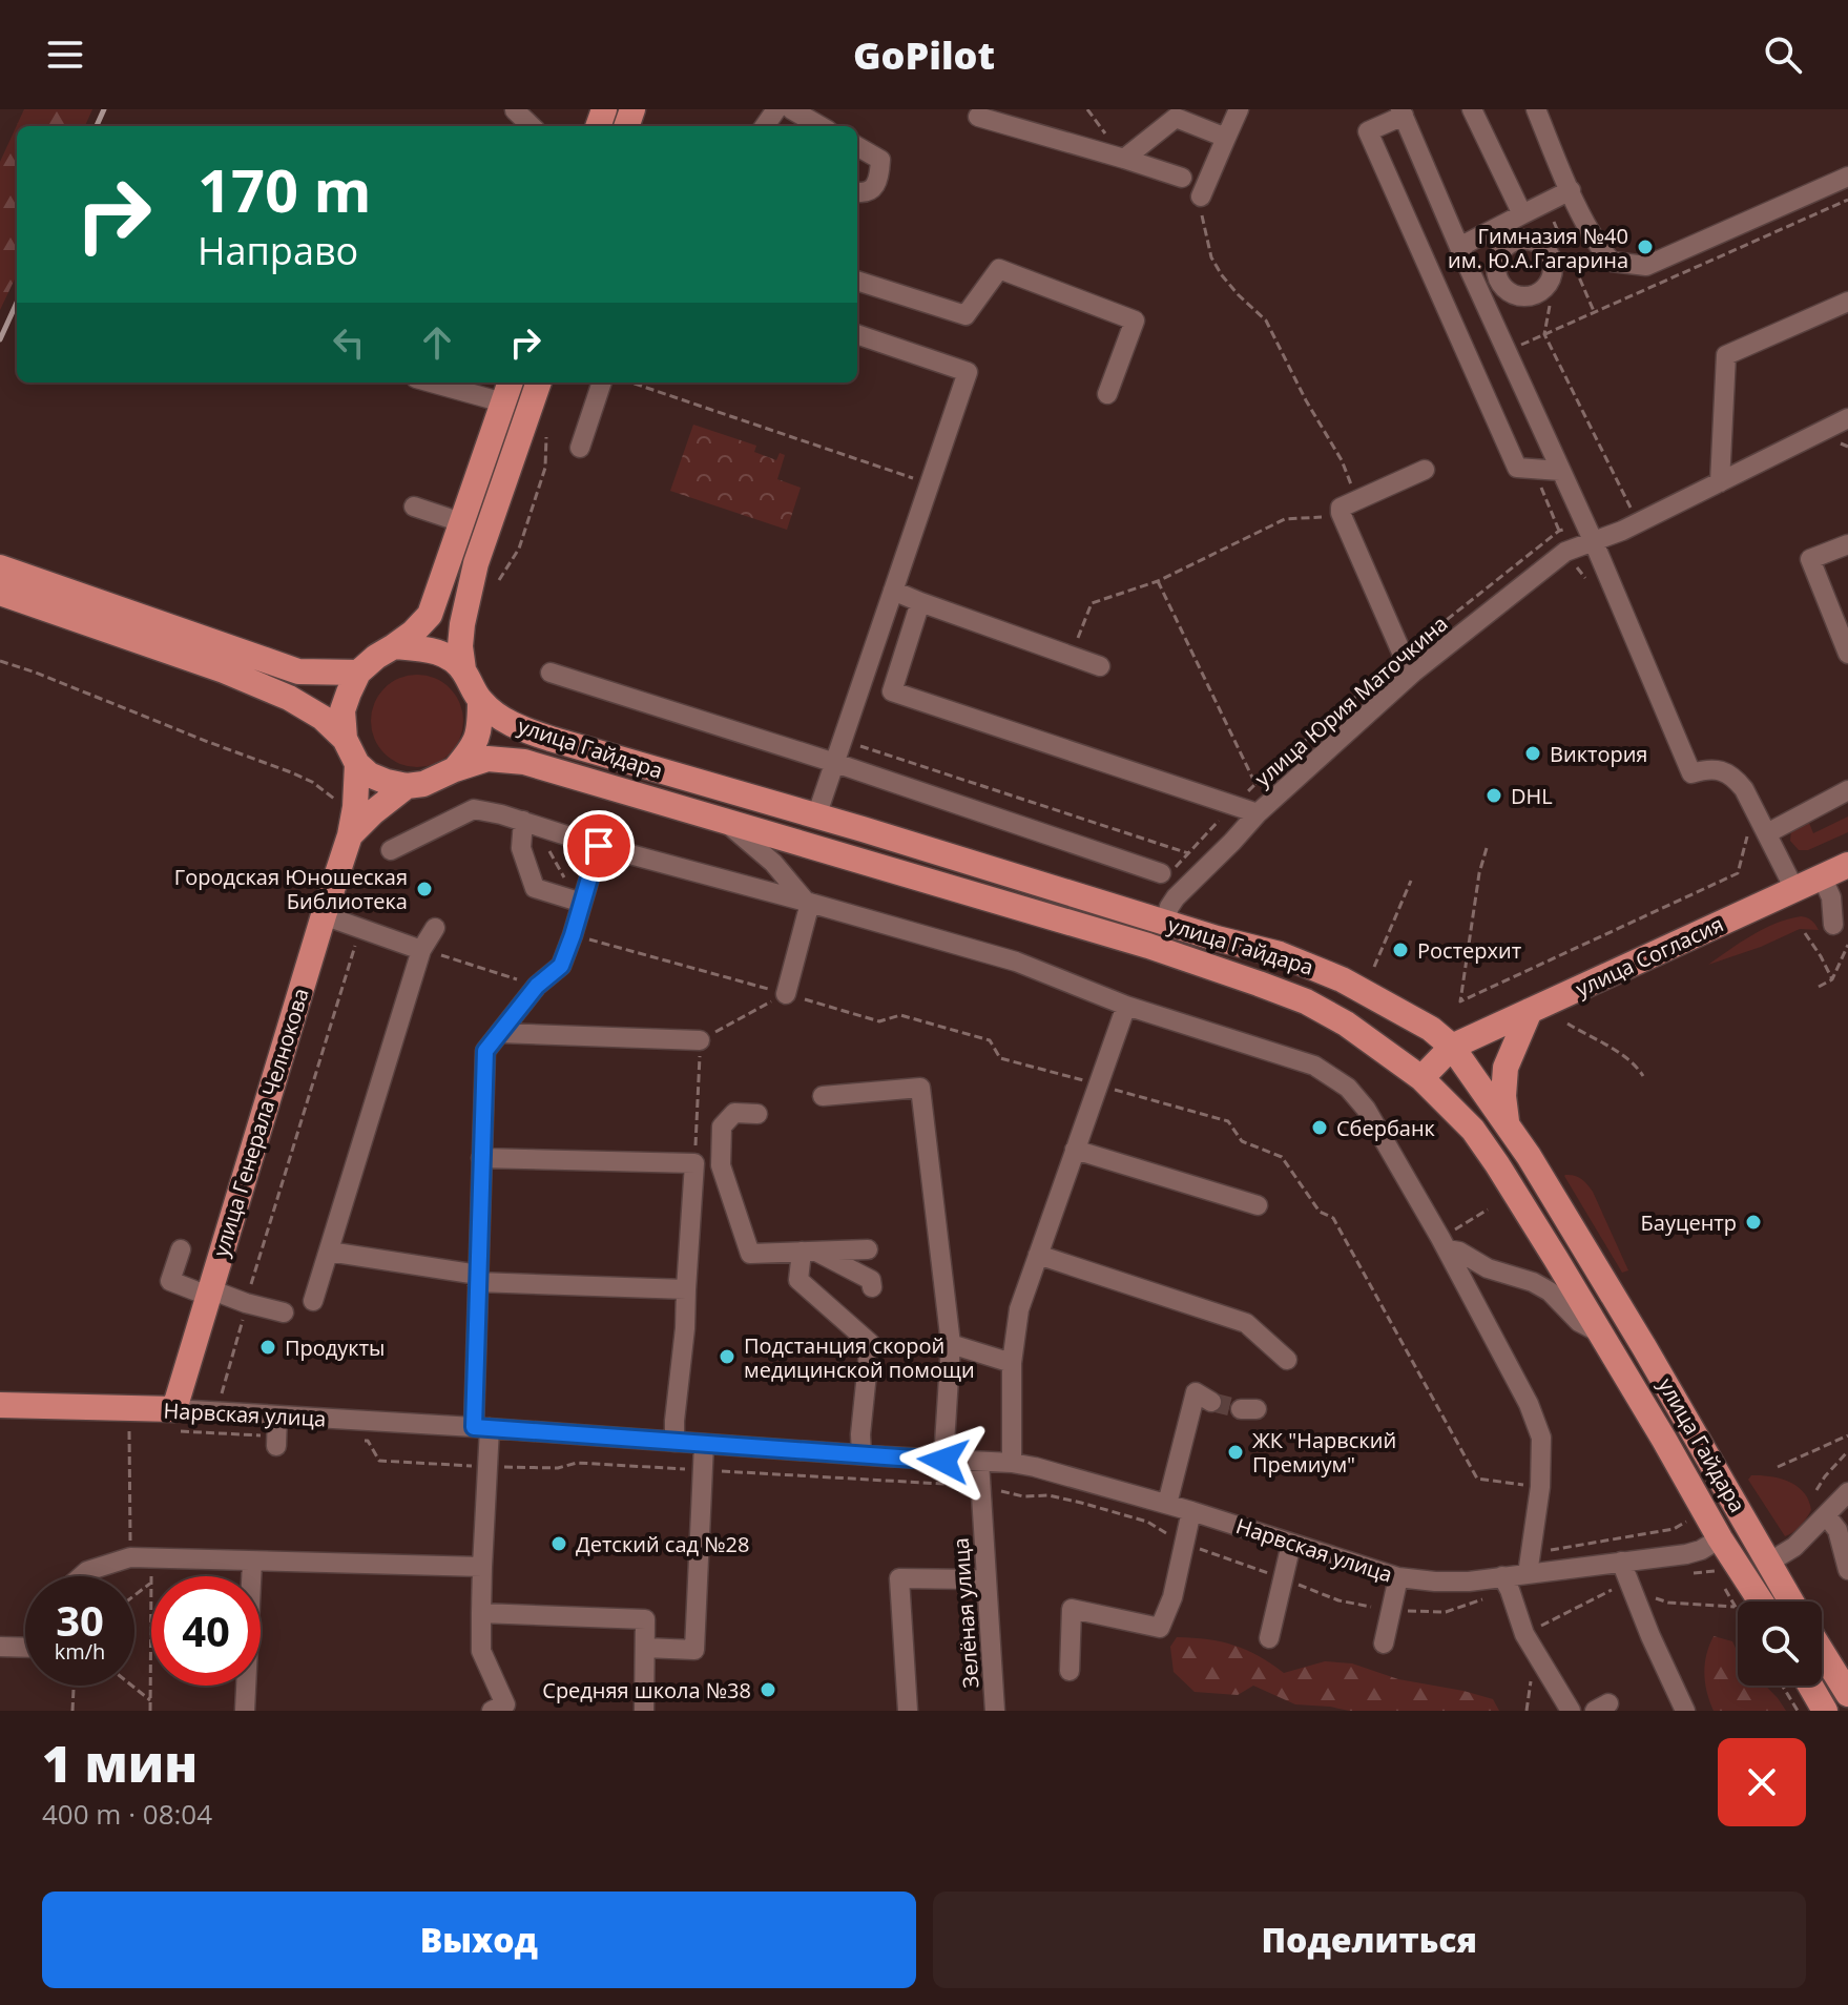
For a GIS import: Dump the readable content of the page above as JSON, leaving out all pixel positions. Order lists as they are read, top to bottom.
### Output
{
  "streets": {
    "main road": [
      "улица Гайдара",
      "улица Согласия",
      "улица Генерала Челнокова",
      "Нарвская улица"
    ],
    "street": ["улица Юрия Маточкина", "Зелёная улица"]
  },
  "crossings": [
    ["улица Юрия Маточкина", "улица Гайдара"],
    ["улица Гайдара", "улица Согласия"],
    ["улица Гайдара", "улица Генерала Челнокова"],
    ["улица Гайдара", "Нарвская улица"],
    ["улица Генерала Челнокова", "Нарвская улица"],
    ["Нарвская улица", "Зелёная улица"]
  ],
  "places": [
    "Гимназия №40 им. Ю.А.Гагарина",
    "Виктория",
    "DHL",
    "Городская Юношеская Библиотека",
    "Ростерхит",
    "Сбербанк",
    "Бауцентр",
    "Продукты",
    "Подстанция скорой медицинской помощи",
    "ЖК \"Нарвский Премиум\"",
    "Детский сад №28",
    "Средняя школа №38"
  ],
  "page": {
    "header": "GoPilot",
    "turn": ["170 m", "Направо"],
    "speed": "30 km/h",
    "limit": "40",
    "heading": ["1 мин", "400 m · 08:04"],
    "buttons": ["Выход", "Поделиться"]
  }
}
